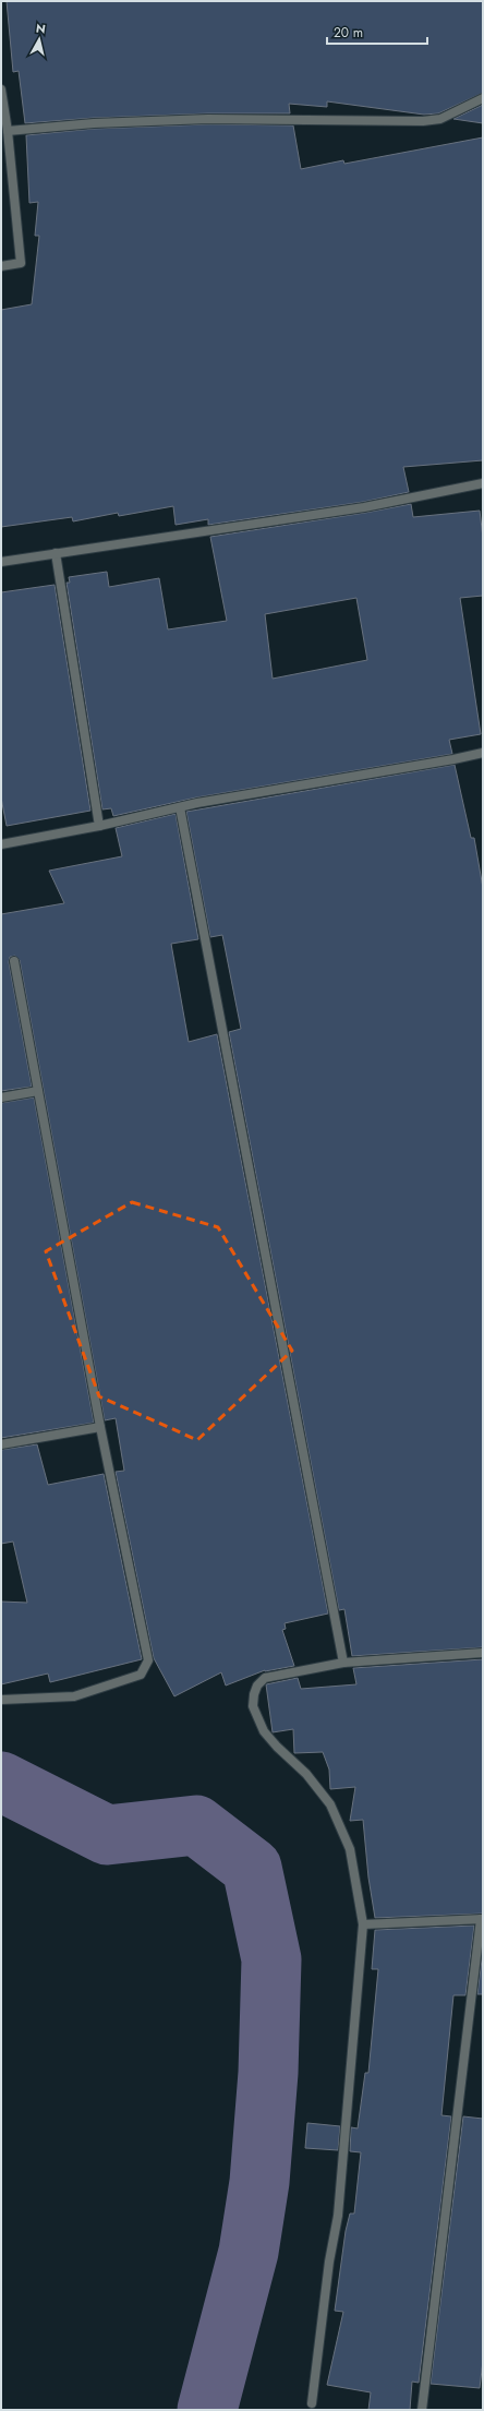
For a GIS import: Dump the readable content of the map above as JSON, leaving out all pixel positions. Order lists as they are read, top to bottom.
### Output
{
  "scale_bar": "20 m",
  "north": "top"
}
